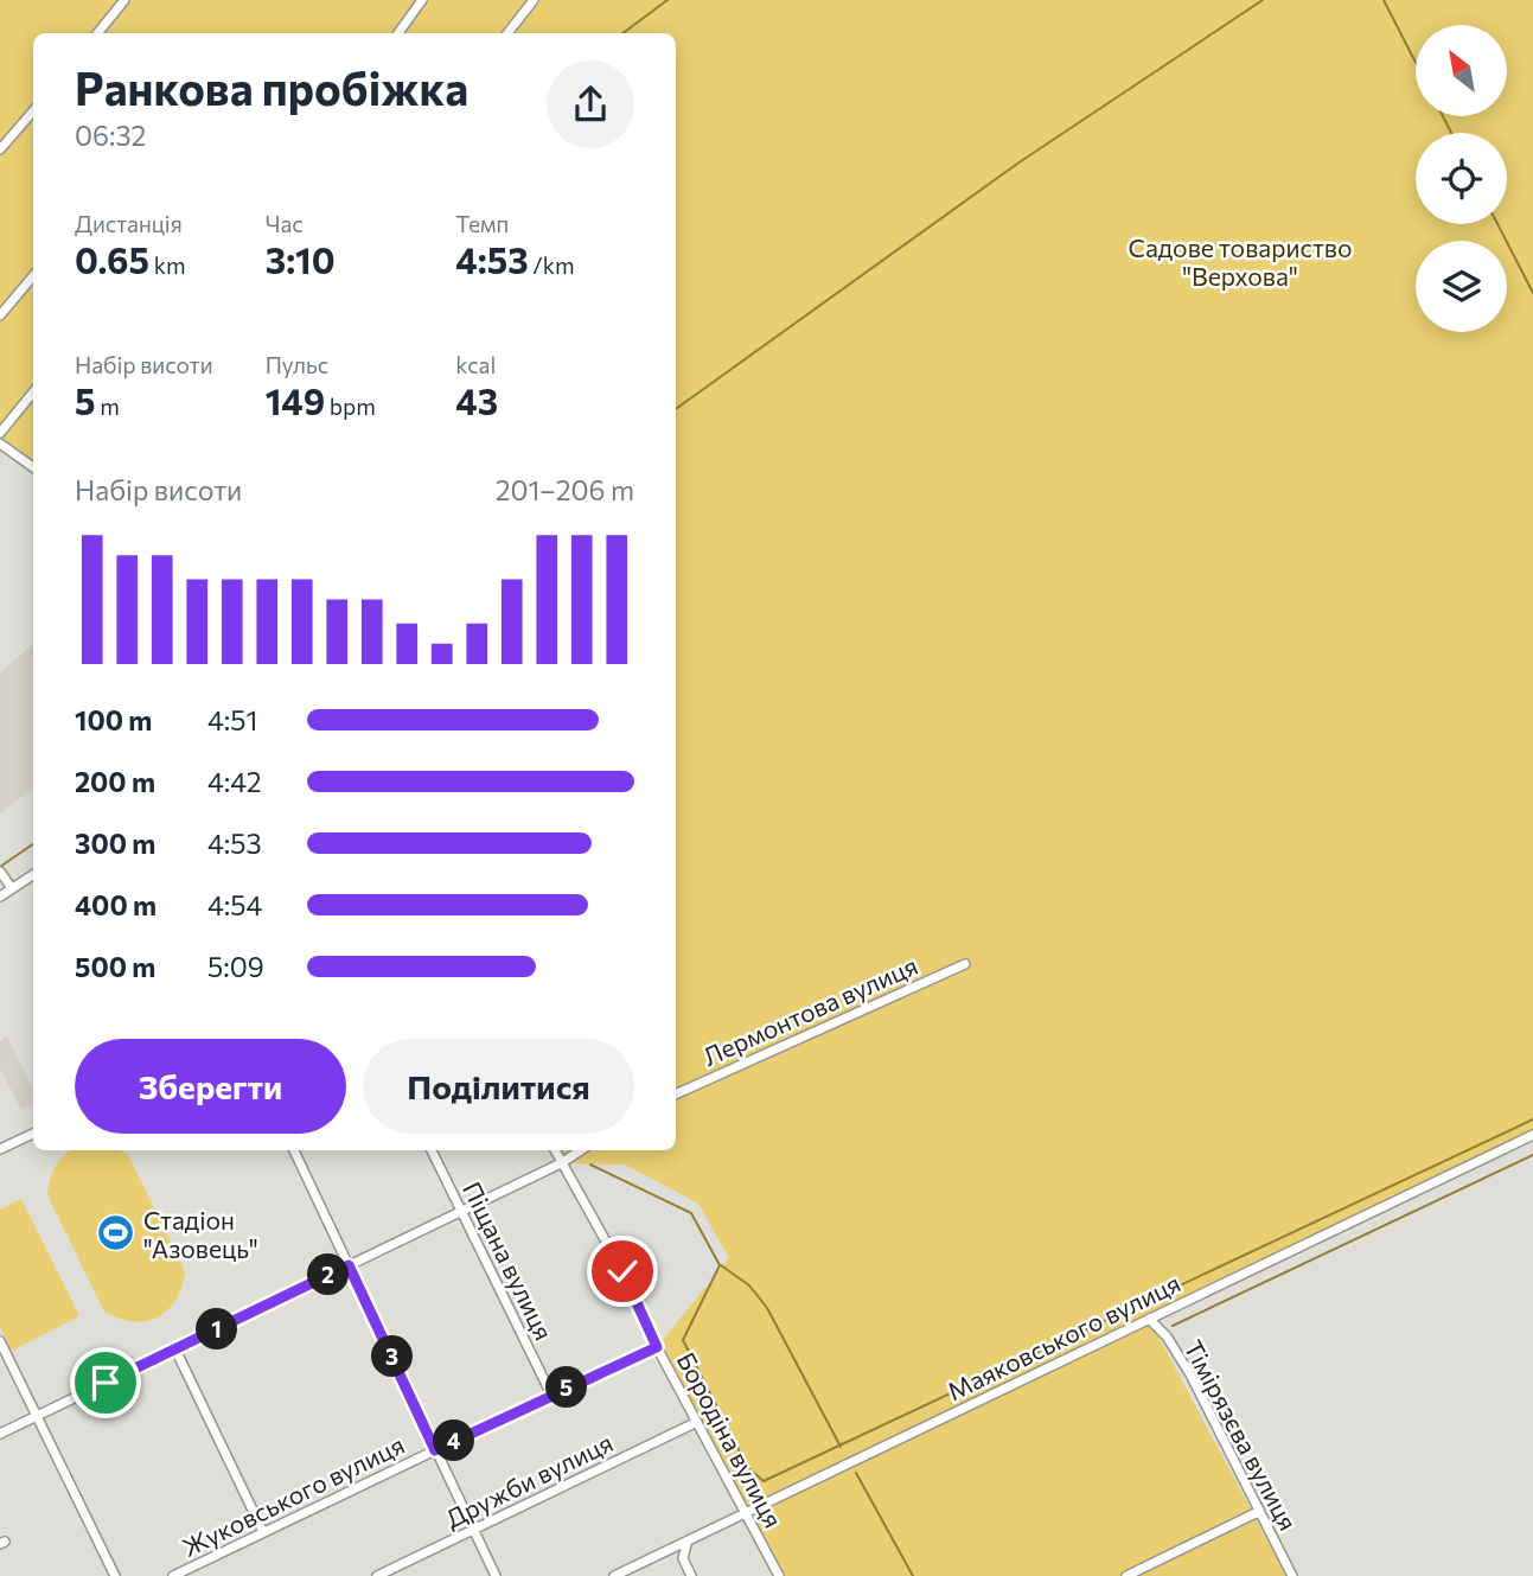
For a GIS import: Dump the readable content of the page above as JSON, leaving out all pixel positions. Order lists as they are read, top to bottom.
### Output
{
  "streets": {
    "street": [
      "Лермонтова вулиця",
      "Піщана вулиця",
      "Маяковського вулиця",
      "Тімірязєва вулиця",
      "Бородіна вулиця",
      "Дружби вулиця",
      "Жуковського вулиця"
    ]
  },
  "crossings": [
    ["Піщана вулиця", "Жуковського вулиця"],
    ["Маяковського вулиця", "Тімірязєва вулиця"],
    ["Маяковського вулиця", "Бородіна вулиця"],
    ["Бородіна вулиця", "Дружби вулиця"],
    ["Бородіна вулиця", "Жуковського вулиця"]
  ],
  "parks": ["Садове товариство \"Верхова\""],
  "places": {
    "sports": ["Стадіон \"Азовець\""]
  },
  "north": "top left",
  "page": {
    "heading": ["Ранкова пробіжка", "06:32"],
    "stats": [
      ["Дистанція", "0.65 km"],
      ["Час", "3:10"],
      ["Темп", "4:53 /km"],
      ["Набір висоти", "5 m"],
      ["Пульс", "149 bpm"],
      ["kcal", "43"]
    ],
    "chart": ["Набір висоти", "201–206 m"],
    "list": [
      {
        "name": "100 m",
        "note": "4:51"
      },
      {
        "name": "200 m",
        "note": "4:42"
      },
      {
        "name": "300 m",
        "note": "4:53"
      },
      {
        "name": "400 m",
        "note": "4:54"
      },
      {
        "name": "500 m",
        "note": "5:09"
      }
    ],
    "buttons": ["Зберегти", "Поділитися"],
    "pins": [
      "2",
      "1",
      "3",
      "5",
      "4"
    ]
  }
}
